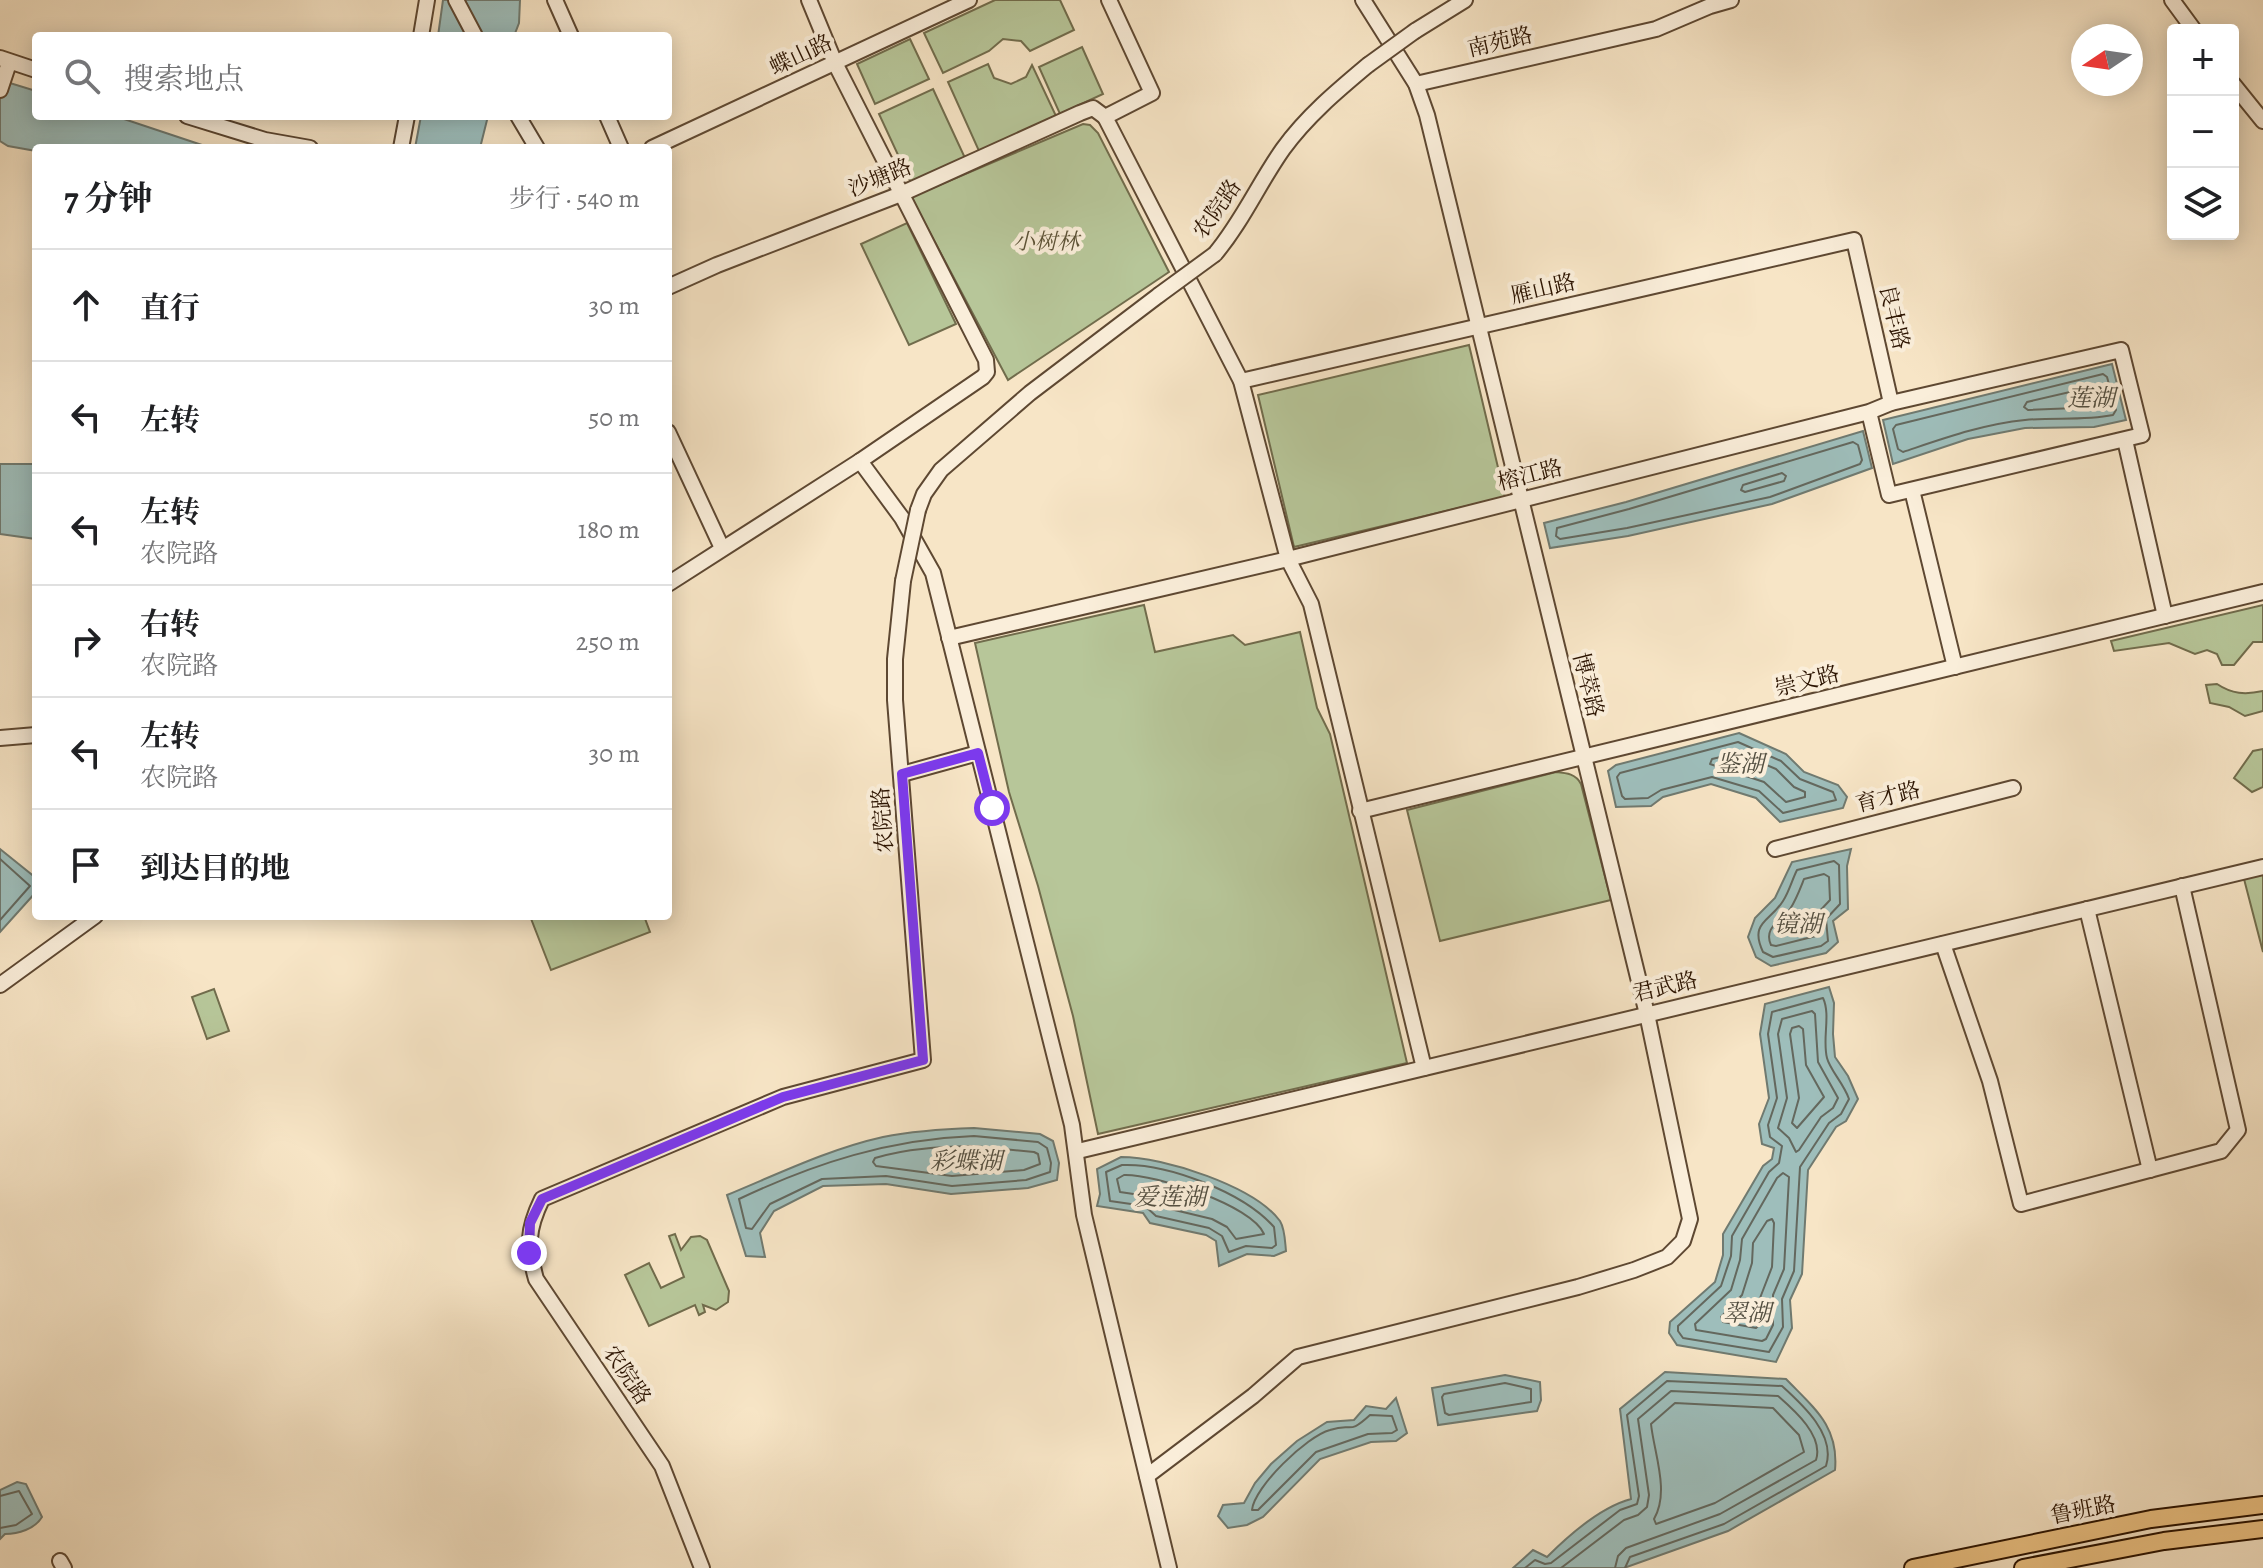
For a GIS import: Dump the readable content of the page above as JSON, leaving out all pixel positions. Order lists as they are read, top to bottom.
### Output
{
  "streets": {
    "main road": ["鲁班路"],
    "street": [
      "南苑路",
      "蝶山路",
      "沙塘路",
      "农院路",
      "雁山路",
      "良丰路",
      "榕江路",
      "崇文路",
      "博萃路",
      "育才路",
      "君武路"
    ]
  },
  "crossings": [
    ["南苑路", "博萃路"],
    ["雁山路", "良丰路"],
    ["雁山路", "博萃路"],
    ["良丰路", "榕江路"],
    ["榕江路", "博萃路"],
    ["崇文路", "博萃路"],
    ["博萃路", "君武路"]
  ],
  "water": [
    "莲湖",
    "鉴湖",
    "镜湖",
    "彩蝶湖",
    "爱莲湖",
    "翠湖"
  ],
  "parks": ["小树林"],
  "north": "left",
  "page": {
    "map_buttons": ["+", "−"],
    "search": "搜索地点",
    "heading": ["7 分钟", "步行 · 540 m"],
    "list": [
      ["直行", "30 m"],
      ["左转", "50 m"],
      ["左转", "农院路", "180 m"],
      ["右转", "农院路", "250 m"],
      ["左转", "农院路", "30 m"],
      "到达目的地"
    ]
  }
}
